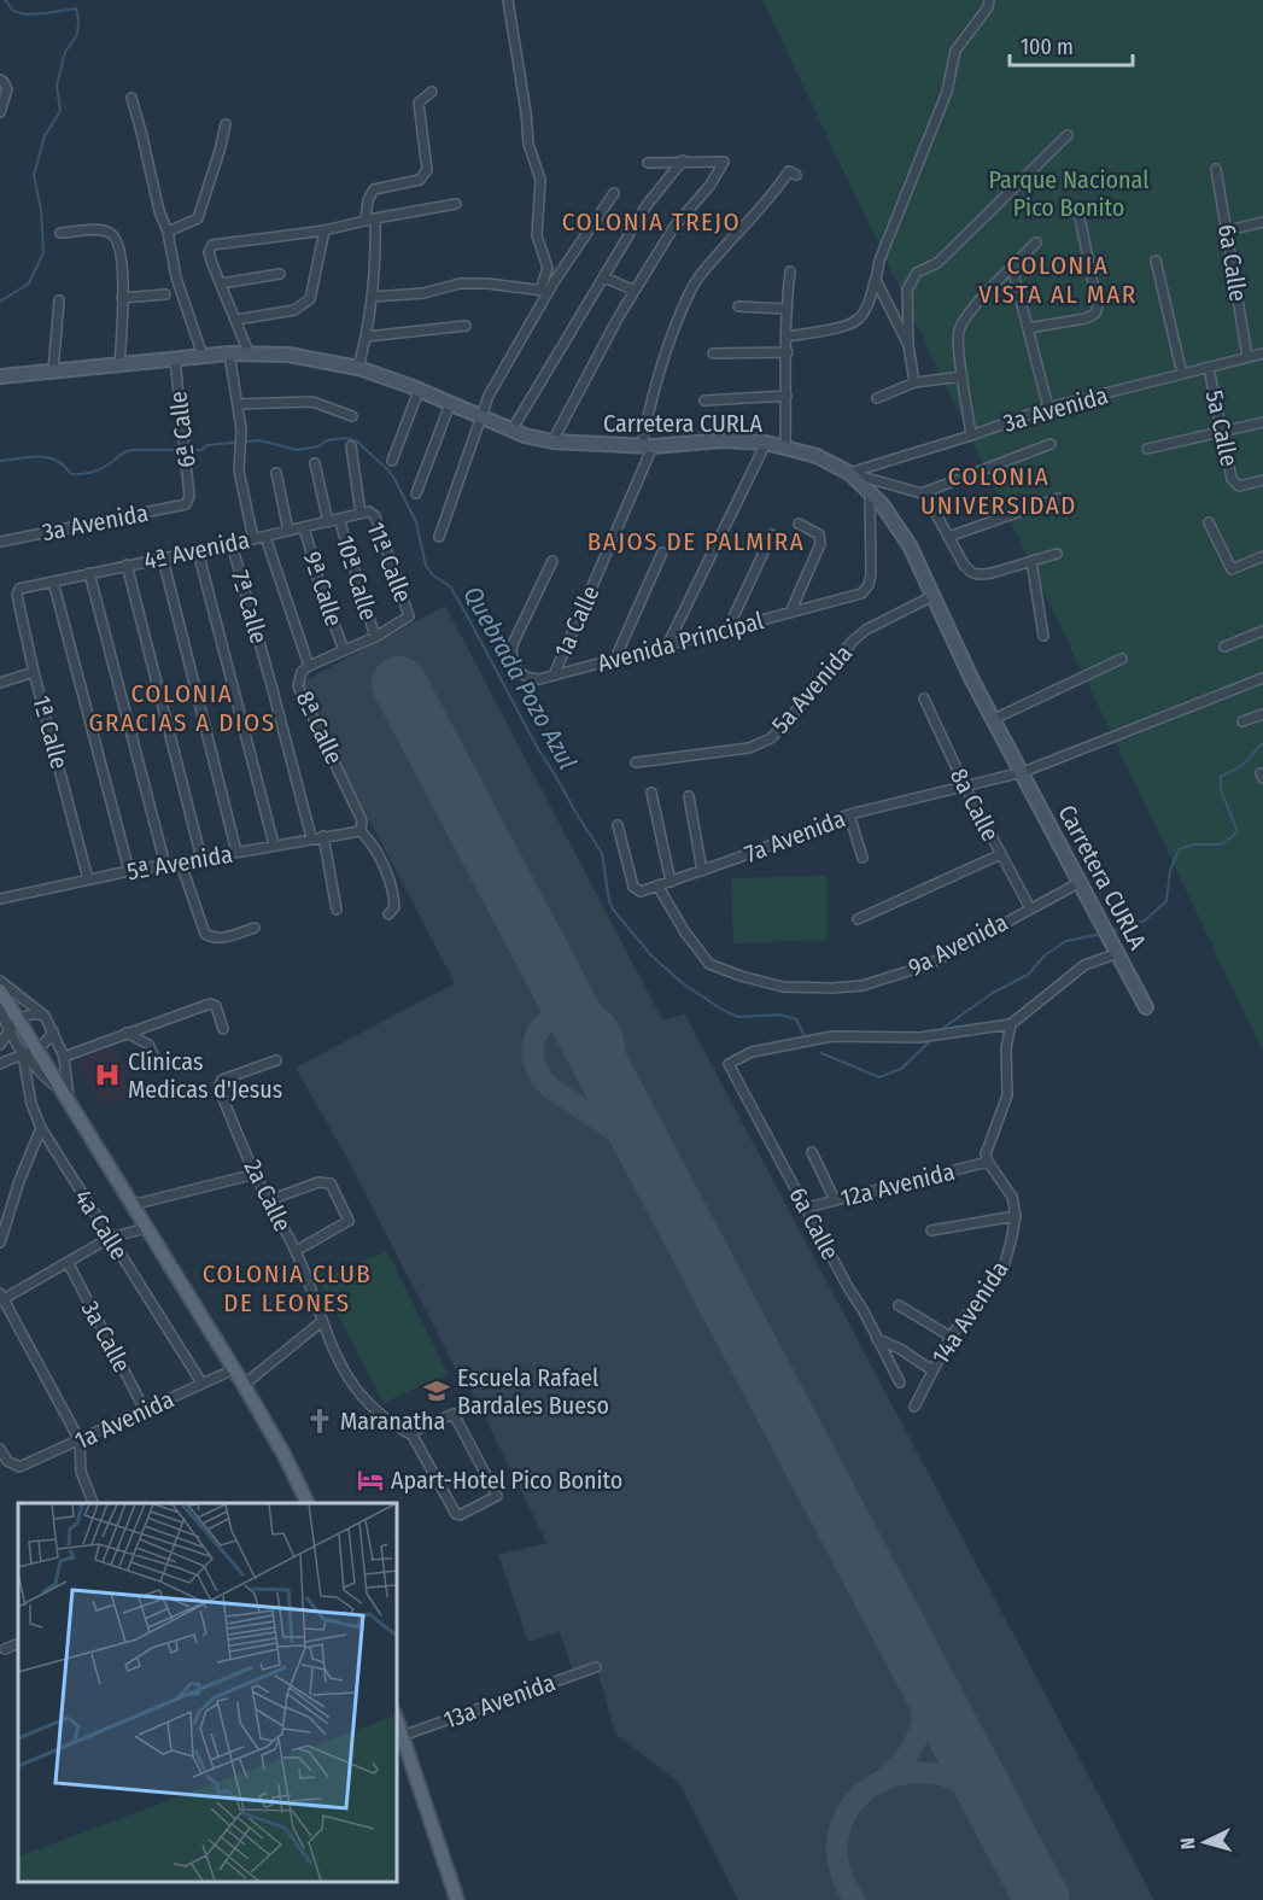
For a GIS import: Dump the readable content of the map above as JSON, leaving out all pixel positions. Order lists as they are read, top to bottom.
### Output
{
  "streets": {
    "main road": ["Carretera CURLA"],
    "street": [
      "6a Calle",
      "3a Avenida",
      "5a Calle",
      "6ª Calle",
      "4ª Avenida",
      "11ª Calle",
      "10ª Calle",
      "9ª Calle",
      "7ª Calle",
      "1a Calle",
      "Avenida Principal",
      "5a Avenida",
      "8ª Calle",
      "1ª Calle",
      "8a Calle",
      "7a Avenida",
      "5ª Avenida",
      "9a Avenida",
      "12a Avenida",
      "2a Calle",
      "4a Calle",
      "14a Avenida",
      "3a Calle",
      "1a Avenida",
      "13a Avenida"
    ]
  },
  "crossings": [
    ["6a Calle", "3a Avenida"],
    ["6a Calle", "12a Avenida"],
    ["3a Avenida", "Carretera CURLA"],
    ["3a Avenida", "5a Calle"],
    ["3a Avenida", "6ª Calle"],
    ["Carretera CURLA", "6ª Calle"],
    ["Carretera CURLA", "1a Calle"],
    ["Carretera CURLA", "Avenida Principal"],
    ["Carretera CURLA", "5a Avenida"],
    ["Carretera CURLA", "7a Avenida"],
    ["Carretera CURLA", "9a Avenida"],
    ["4ª Avenida", "11ª Calle"],
    ["4ª Avenida", "10ª Calle"],
    ["4ª Avenida", "9ª Calle"],
    ["4ª Avenida", "7ª Calle"],
    ["4ª Avenida", "8ª Calle"],
    ["4ª Avenida", "1ª Calle"],
    ["11ª Calle", "10ª Calle"],
    ["7ª Calle", "5ª Avenida"],
    ["1a Calle", "Avenida Principal"],
    ["8ª Calle", "5ª Avenida"],
    ["1ª Calle", "5ª Avenida"],
    ["8a Calle", "7a Avenida"],
    ["8a Calle", "9a Avenida"],
    ["7a Avenida", "9a Avenida"],
    ["4a Calle", "1a Avenida"],
    ["3a Calle", "1a Avenida"]
  ],
  "districts": [
    "COLONIA TREJO",
    "COLONIA VISTA AL MAR",
    "COLONIA UNIVERSIDAD",
    "BAJOS DE PALMIRA",
    "COLONIA GRACIAS A DIOS",
    "COLONIA CLUB DE LEONES"
  ],
  "water": ["Quebrada Pozo Azul"],
  "parks": ["Parque Nacional Pico Bonito"],
  "places": {
    "hospital": ["Clínicas Medicas d'Jesus"],
    "school or university": ["Escuela Rafael Bardales Bueso"],
    "church": ["Maranatha"],
    "hotel": ["Apart-Hotel Pico Bonito"]
  },
  "scale_bar": "100 m",
  "north": "left"
}
